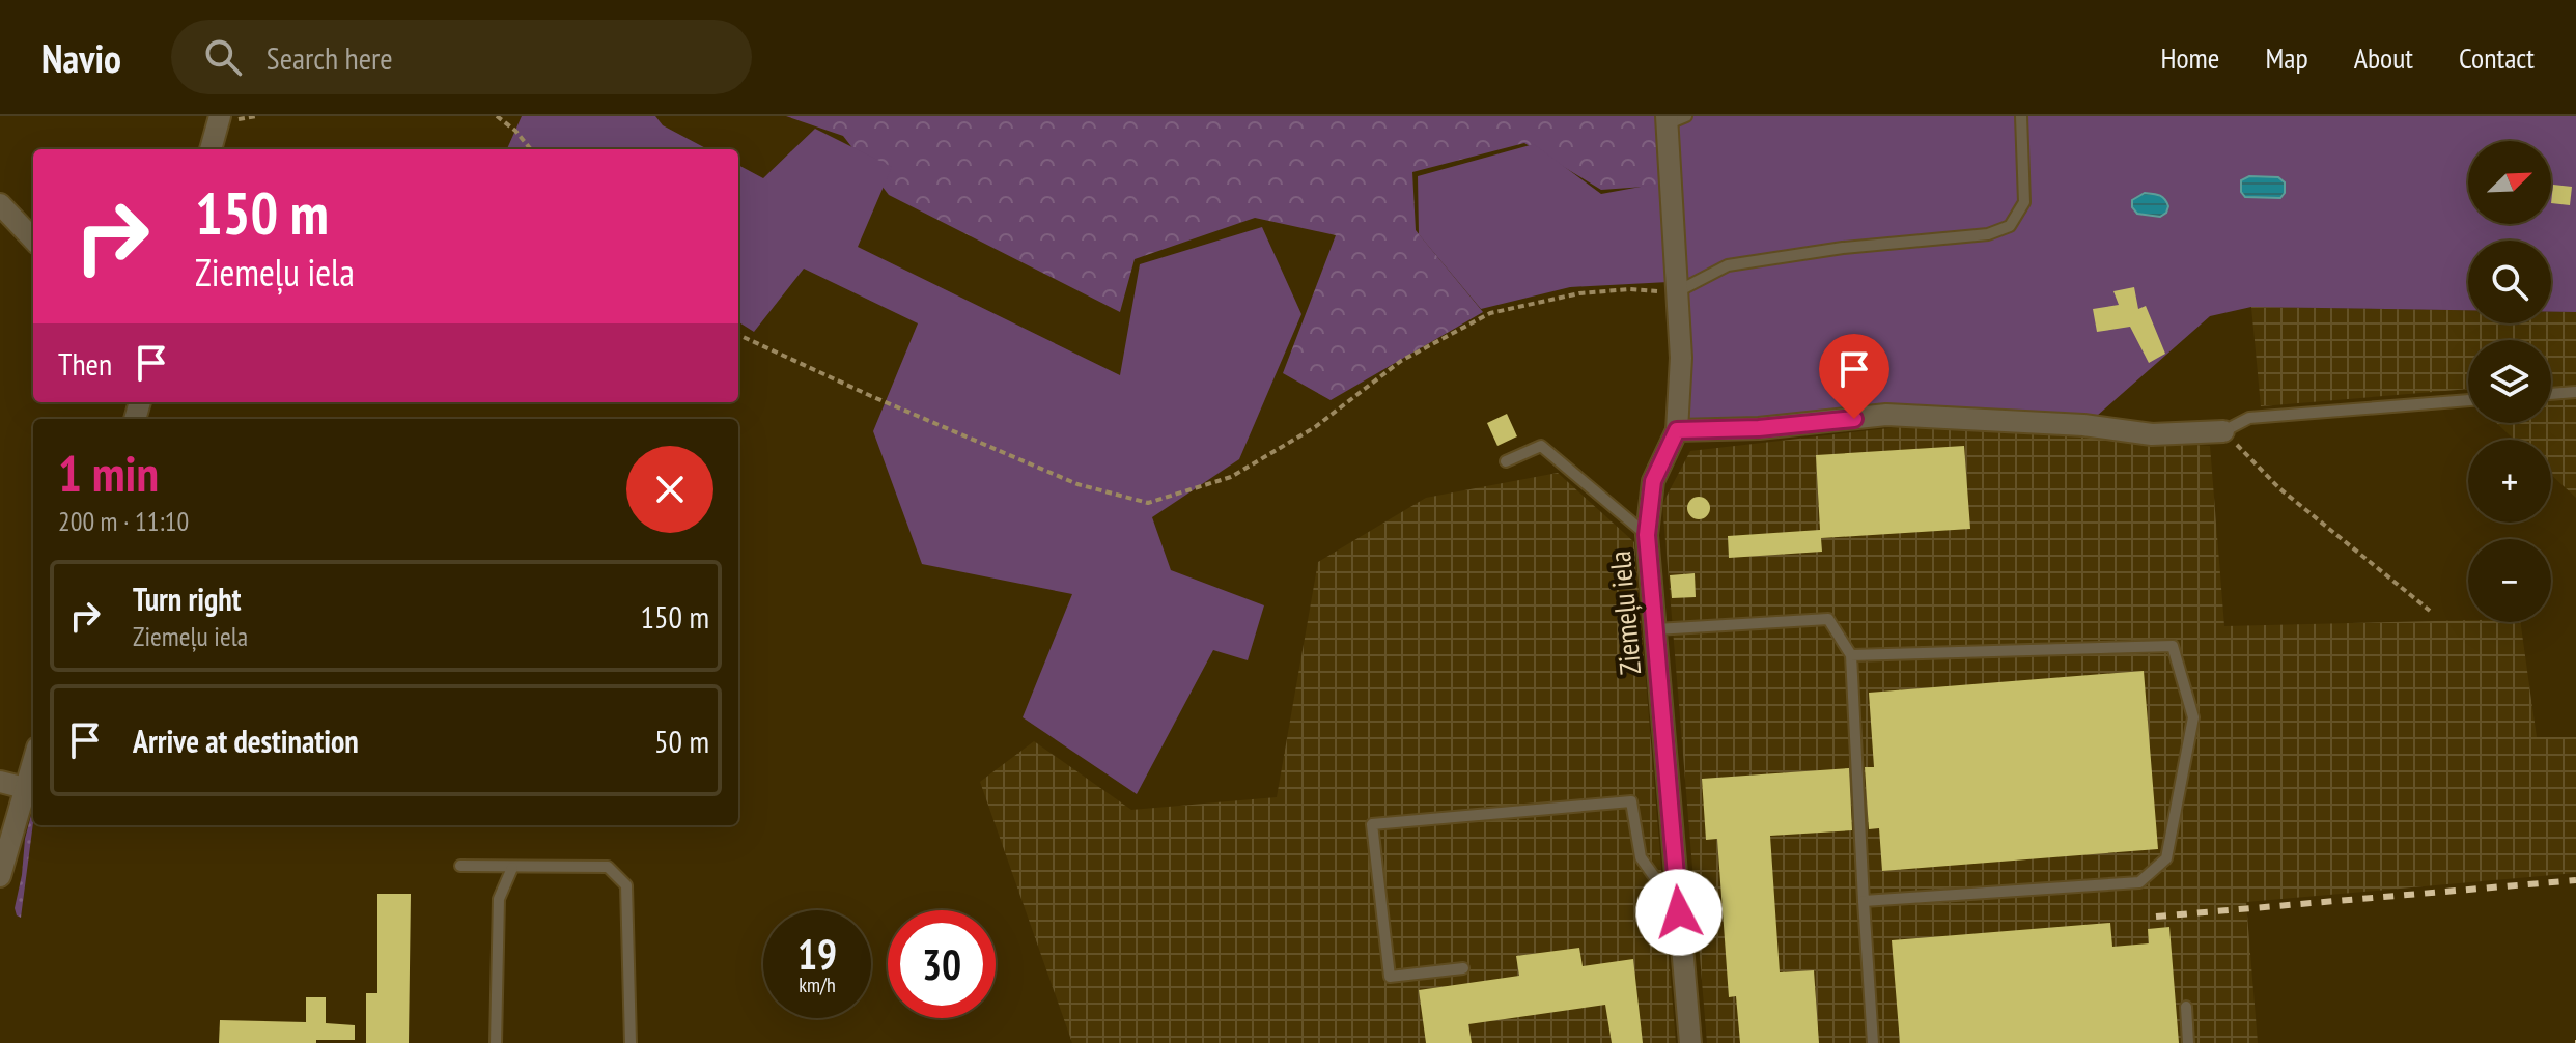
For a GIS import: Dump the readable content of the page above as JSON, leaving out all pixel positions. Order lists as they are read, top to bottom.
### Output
{
  "streets": {
    "street": ["Ziemeļu iela"]
  },
  "north": "top right",
  "page": {
    "header": "Navio",
    "search": "Search here",
    "nav": [
      "Home",
      "Map",
      "About",
      "Contact"
    ],
    "map_buttons": ["+", "−"],
    "turn": ["150 m", "Ziemeļu iela"],
    "then": "Then",
    "heading": ["1 min", "200 m · 11:10"],
    "list": [
      {
        "name": "Turn right",
        "note": "Ziemeļu iela",
        "value": "150 m"
      },
      {
        "name": "Arrive at destination",
        "value": "50 m"
      }
    ],
    "speed": "19 km/h",
    "limit": "30"
  }
}
